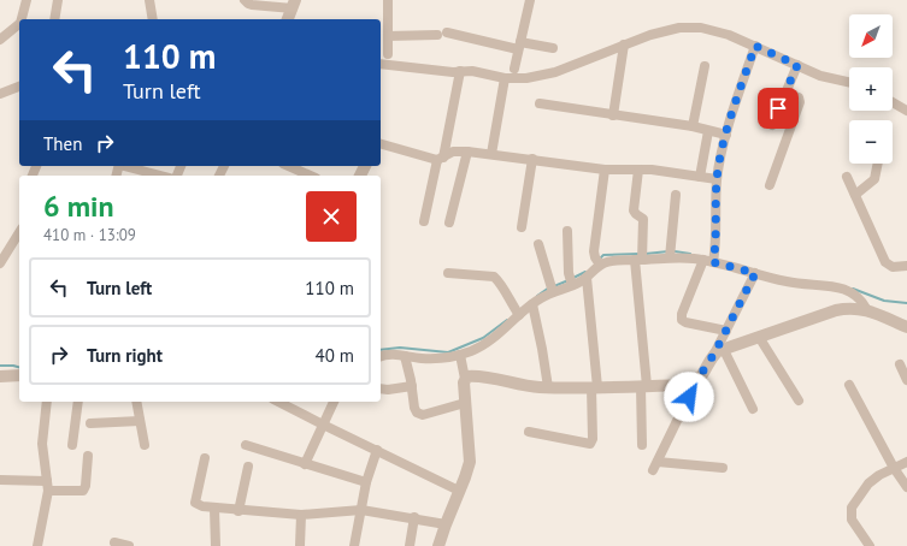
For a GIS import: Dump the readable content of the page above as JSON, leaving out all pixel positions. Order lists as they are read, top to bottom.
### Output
{
  "north": "bottom left",
  "page": {
    "map_buttons": ["+", "−"],
    "turn": ["110 m", "Turn left"],
    "then": "Then",
    "heading": ["6 min", "410 m · 13:09"],
    "list": [
      {
        "name": "Turn left",
        "value": "110 m"
      },
      {
        "name": "Turn right",
        "value": "40 m"
      }
    ]
  }
}
